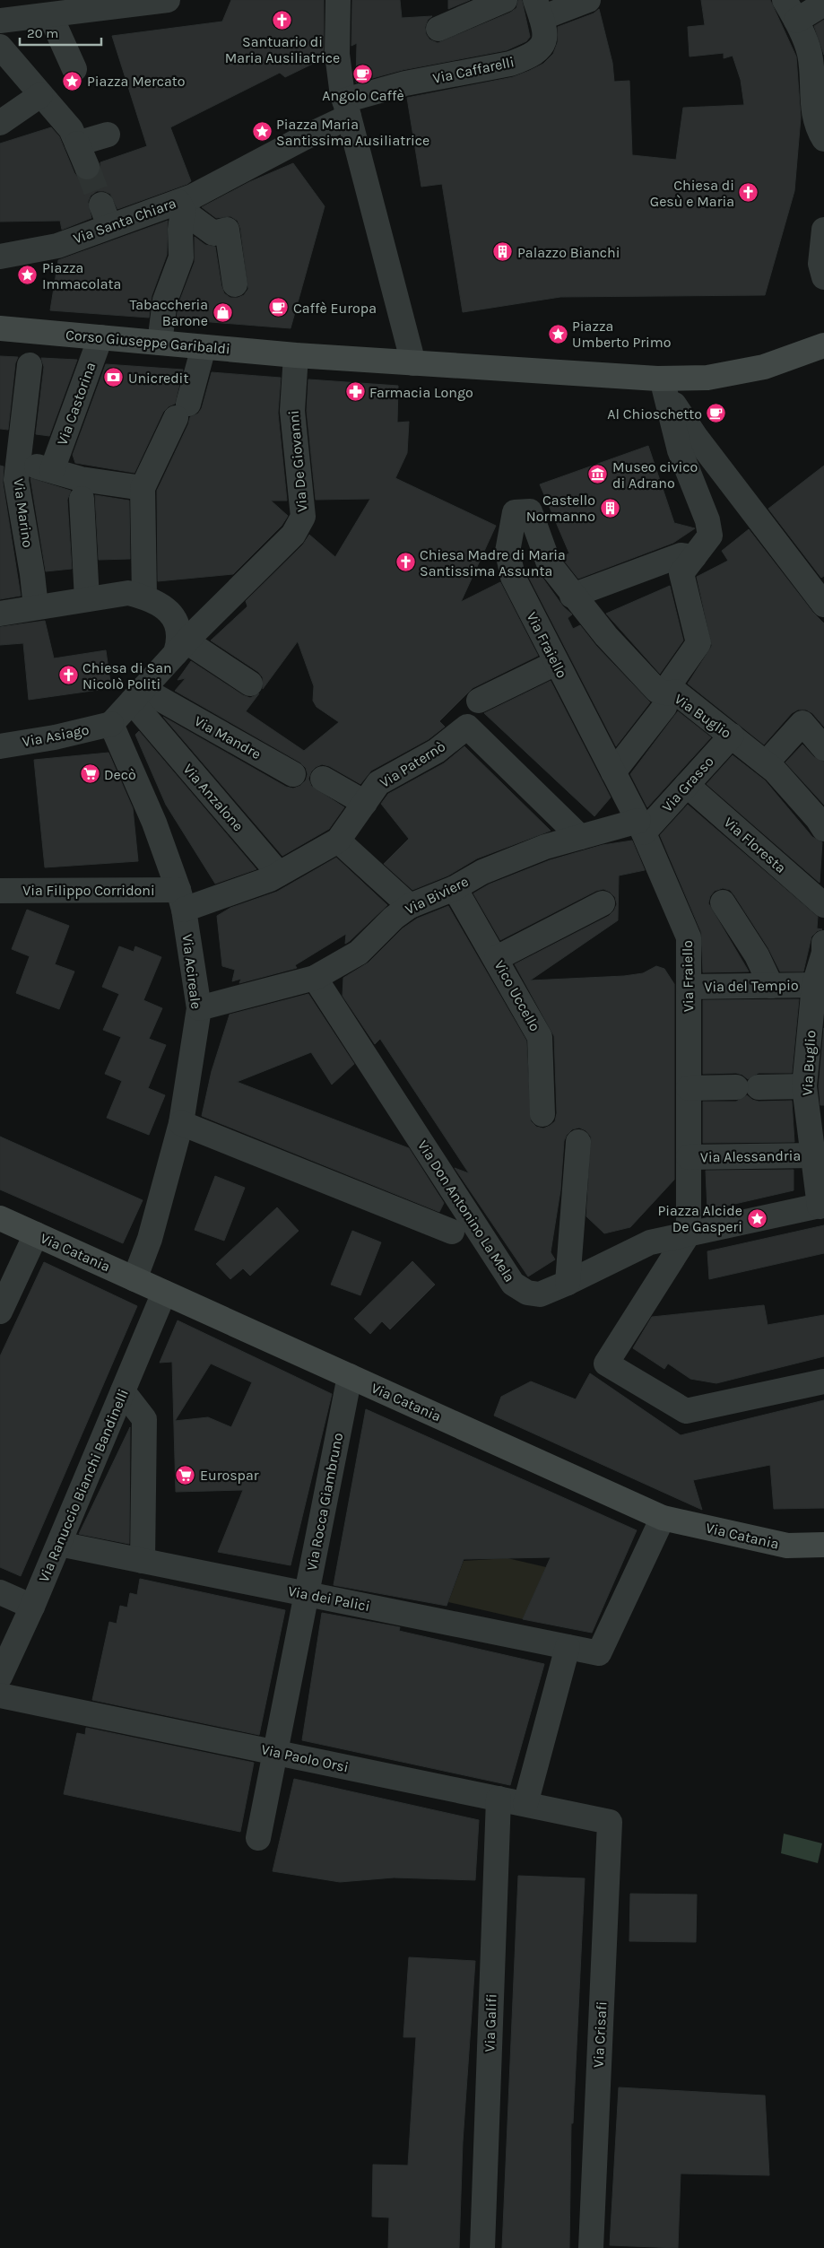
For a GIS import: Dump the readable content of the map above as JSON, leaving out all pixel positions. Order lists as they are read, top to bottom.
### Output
{
  "streets": {
    "street": [
      "Via Caffarelli",
      "Via Santa Chiara",
      "Corso Giuseppe Garibaldi",
      "Via Castorina",
      "Via De Giovanni",
      "Via Marino",
      "Via Fraiello",
      "Via Buglio",
      "Via Asiago",
      "Via Mandre",
      "Via Paternò",
      "Via Grasso",
      "Via Anzalone",
      "Via Floresta",
      "Via Filippo Corridoni",
      "Via Biviere",
      "Via Acireale",
      "Via del Tempio",
      "Vico Uccello",
      "Via Alessandria",
      "Via Don Antonino La Mela",
      "Via Catania",
      "Via Ranuccio Bianchi Bandinelli",
      "Via Rocca Giambruno",
      "Via dei Palici",
      "Via Paolo Orsi",
      "Via Galifi",
      "Via Crisafi"
    ]
  },
  "crossings": [
    ["Via Caffarelli", "Via Santa Chiara"],
    ["Corso Giuseppe Garibaldi", "Via Castorina"],
    ["Corso Giuseppe Garibaldi", "Via De Giovanni"],
    ["Via De Giovanni", "Via Asiago"],
    ["Via De Giovanni", "Via Mandre"],
    ["Via De Giovanni", "Via Anzalone"],
    ["Via De Giovanni", "Via Acireale"],
    ["Via Fraiello", "Via Buglio"],
    ["Via Fraiello", "Via Grasso"],
    ["Via Fraiello", "Via Biviere"],
    ["Via Fraiello", "Via del Tempio"],
    ["Via Fraiello", "Via Alessandria"],
    ["Via Fraiello", "Via Don Antonino La Mela"],
    ["Via Buglio", "Via Grasso"],
    ["Via Buglio", "Via del Tempio"],
    ["Via Buglio", "Via Alessandria"],
    ["Via Buglio", "Via Don Antonino La Mela"],
    ["Via Asiago", "Via Acireale"],
    ["Via Mandre", "Via Anzalone"],
    ["Via Paternò", "Via Anzalone"],
    ["Via Paternò", "Via Filippo Corridoni"],
    ["Via Paternò", "Via Biviere"],
    ["Via Paternò", "Via Acireale"],
    ["Via Grasso", "Via Floresta"],
    ["Via Grasso", "Via Biviere"],
    ["Via Filippo Corridoni", "Via Acireale"],
    ["Via Biviere", "Via Acireale"],
    ["Via Biviere", "Vico Uccello"],
    ["Via Biviere", "Via Don Antonino La Mela"],
    ["Via Acireale", "Via Catania"],
    ["Via Catania", "Via Ranuccio Bianchi Bandinelli"],
    ["Via Catania", "Via Rocca Giambruno"],
    ["Via Catania", "Via dei Palici"],
    ["Via Ranuccio Bianchi Bandinelli", "Via dei Palici"],
    ["Via Rocca Giambruno", "Via dei Palici"],
    ["Via Rocca Giambruno", "Via Paolo Orsi"],
    ["Via Paolo Orsi", "Via Galifi"],
    ["Via Paolo Orsi", "Via Crisafi"]
  ],
  "places": {
    "church": [
      "Santuario di Maria Ausiliatrice",
      "Chiesa di Gesù e Maria",
      "Chiesa Madre di Maria Santissima Assunta",
      "Chiesa di San Nicolò Politi"
    ],
    "cafe": ["Angolo Caffè", "Caffè Europa", "Al Chioschetto"],
    "place": [
      "Piazza Mercato",
      "Piazza Maria Santissima Ausiliatrice",
      "Piazza Immacolata",
      "Piazza Umberto Primo",
      "Piazza Alcide De Gasperi"
    ],
    "building": ["Palazzo Bianchi", "Castello Normanno"],
    "shop": ["Tabaccheria Barone"],
    "bank": ["Unicredit"],
    "pharmacy": ["Farmacia Longo"],
    "museum": ["Museo civico di Adrano"],
    "supermarket": ["Decò", "Eurospar"]
  },
  "scale_bar": "20 m"
}
